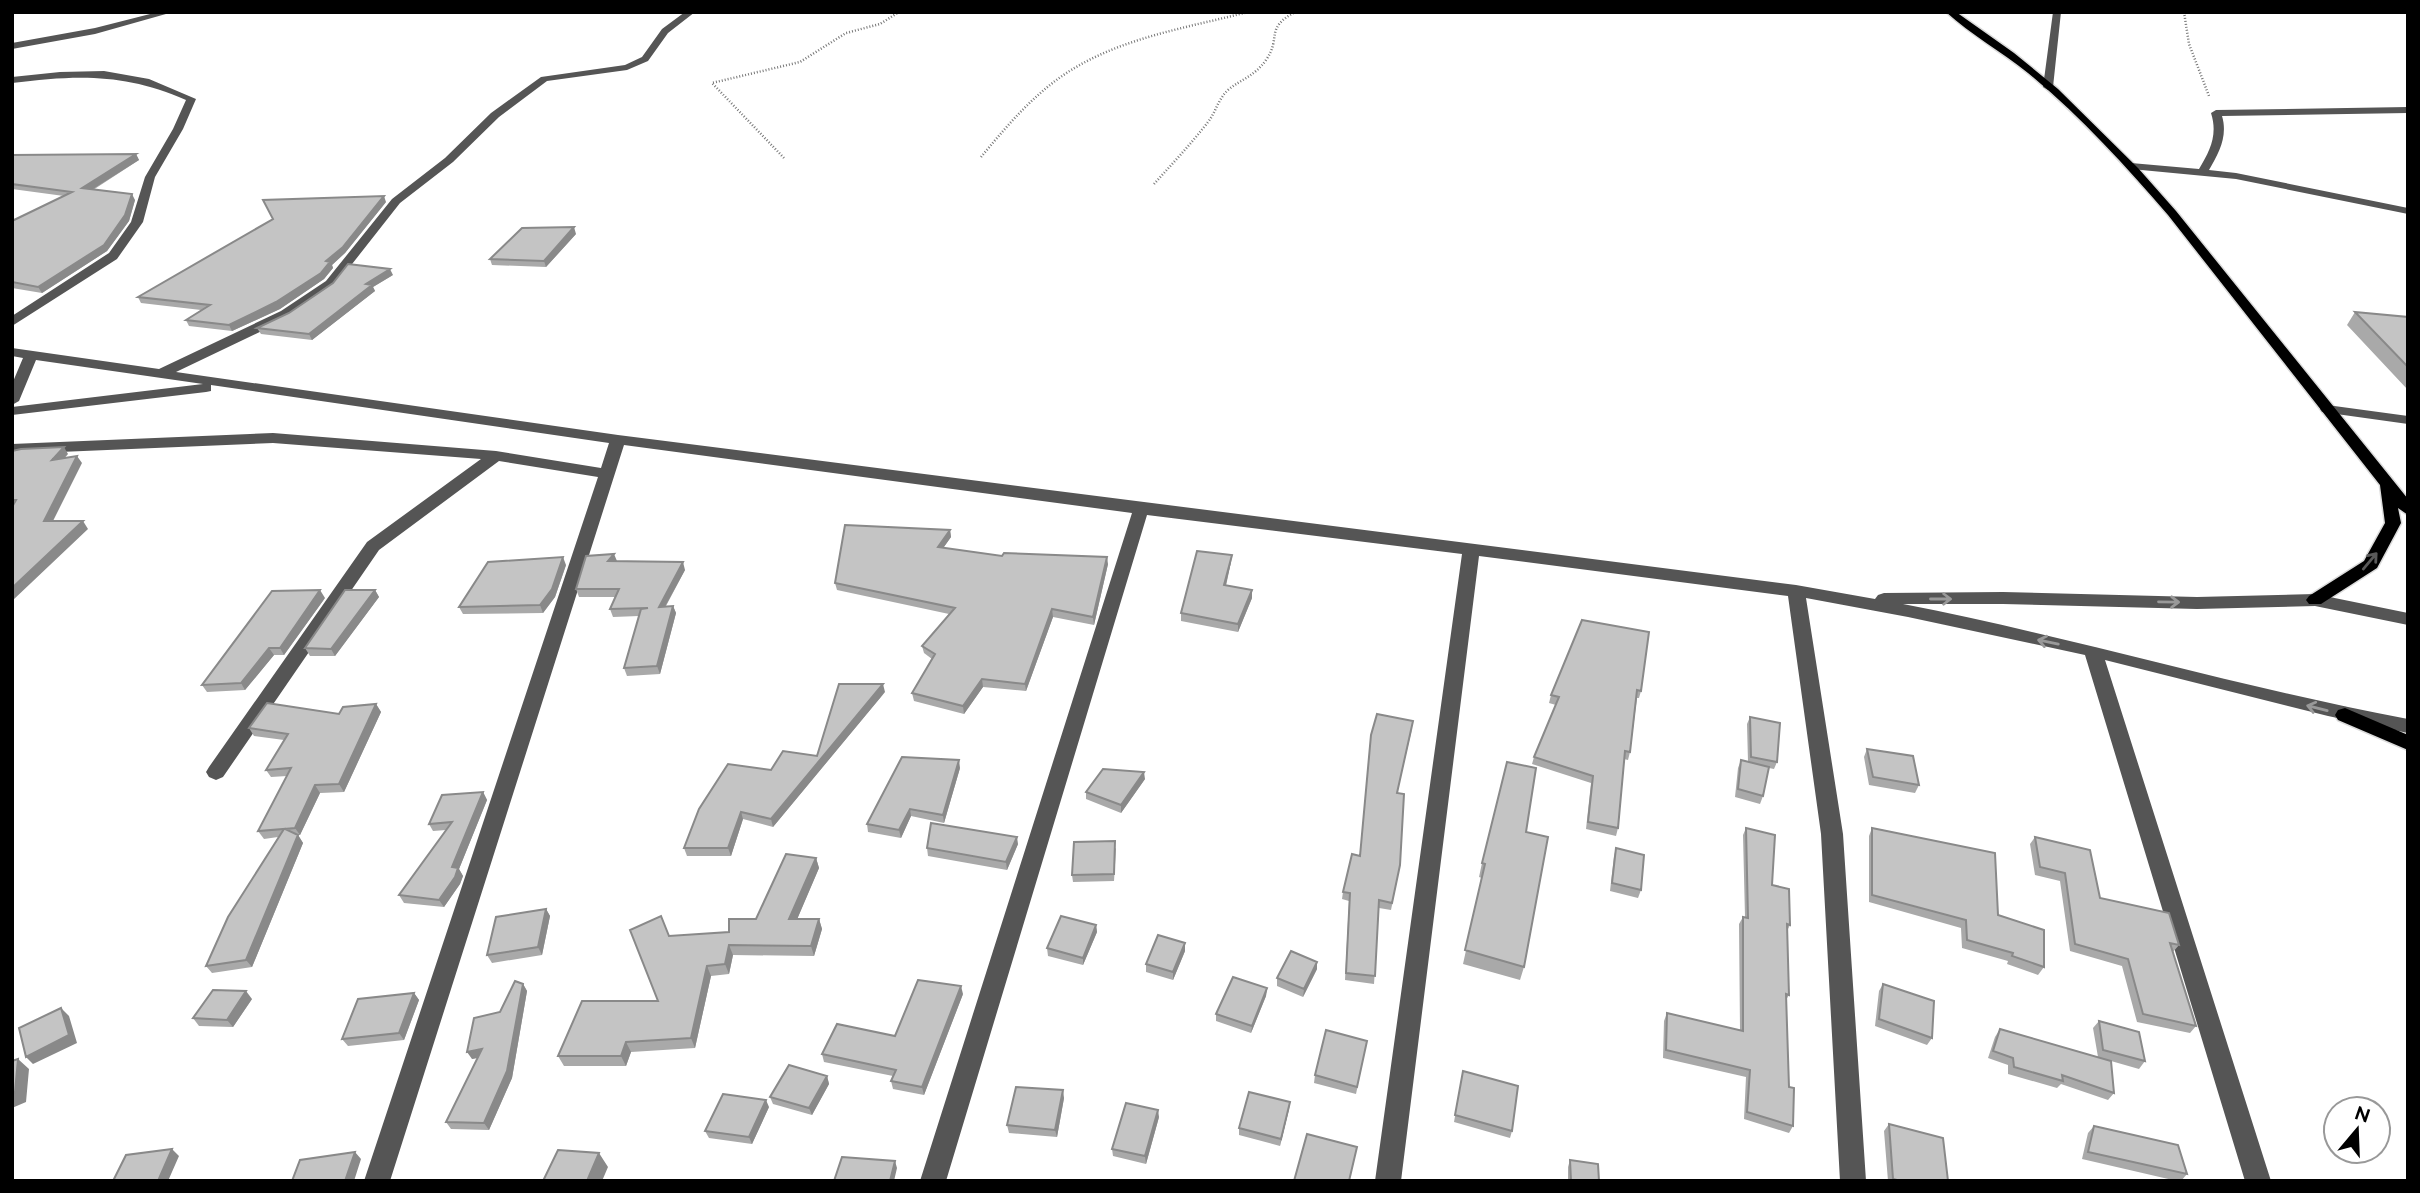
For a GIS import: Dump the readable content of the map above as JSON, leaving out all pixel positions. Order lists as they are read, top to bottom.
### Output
{
  "north": "top"
}
